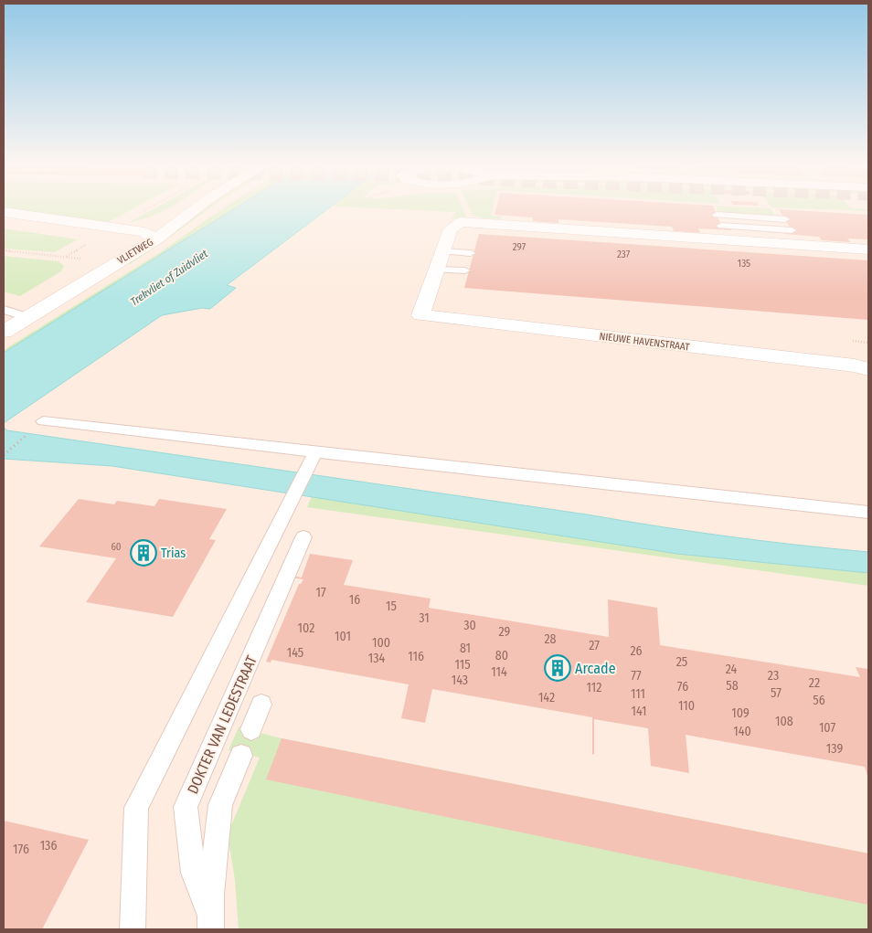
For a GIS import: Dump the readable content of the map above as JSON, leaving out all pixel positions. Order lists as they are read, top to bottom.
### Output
{
  "streets": {
    "street": ["VLIETWEG", "NIEUWE HAVENSTRAAT"],
    "lane": ["DOKTER VAN LEDESTRAAT"]
  },
  "water": ["Trekvliet of Zuidvliet"],
  "places": {
    "building": ["Trias", "Arcade"]
  },
  "house_numbers": [
    "297",
    "237",
    "135",
    "60",
    "17",
    "16",
    "15",
    "31",
    "30",
    "102",
    "29",
    "101",
    "28",
    "100",
    "27",
    "81",
    "26",
    "145",
    "80",
    "116",
    "134",
    "25",
    "115",
    "24",
    "114",
    "77",
    "23",
    "143",
    "22",
    "58",
    "76",
    "112",
    "57",
    "111",
    "142",
    "56",
    "110",
    "141",
    "109",
    "108",
    "107",
    "140",
    "139",
    "136",
    "176"
  ]
}
